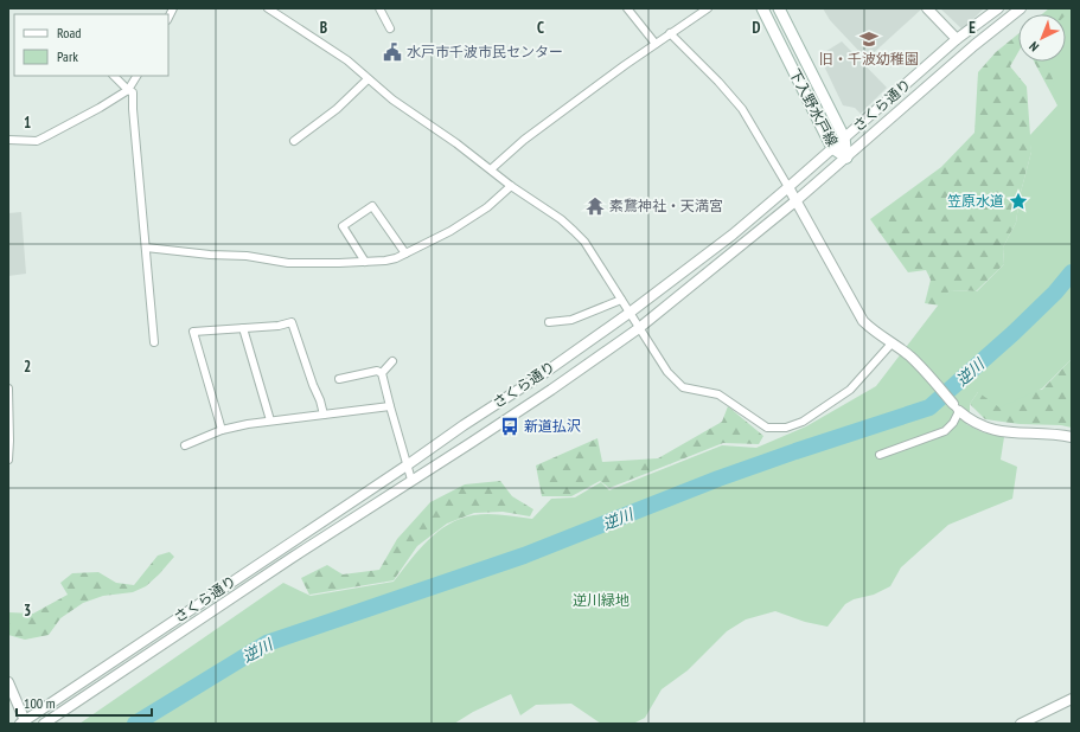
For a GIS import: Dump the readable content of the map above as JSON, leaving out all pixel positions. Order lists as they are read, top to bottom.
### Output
{
  "streets": {
    "main road": ["下入野水戸線"],
    "street": ["さくら通り"]
  },
  "crossings": [
    ["さくら通り", "下入野水戸線"]
  ],
  "water": ["逆川"],
  "parks": ["逆川緑地"],
  "places": {
    "school or university": ["旧・千波幼稚園"],
    "public building": ["水戸市千波市民センター"],
    "place": ["笠原水道"],
    "temple": ["素鵞神社・天満宮"],
    "bus stop": ["新道払沢"]
  },
  "legend": ["Road", "Park"],
  "scale_bar": "100 m",
  "north": "bottom left",
  "grid": {
    "columns": [
      "B",
      "C",
      "D",
      "E"
    ],
    "rows": ["1", "2", "3"]
  }
}
